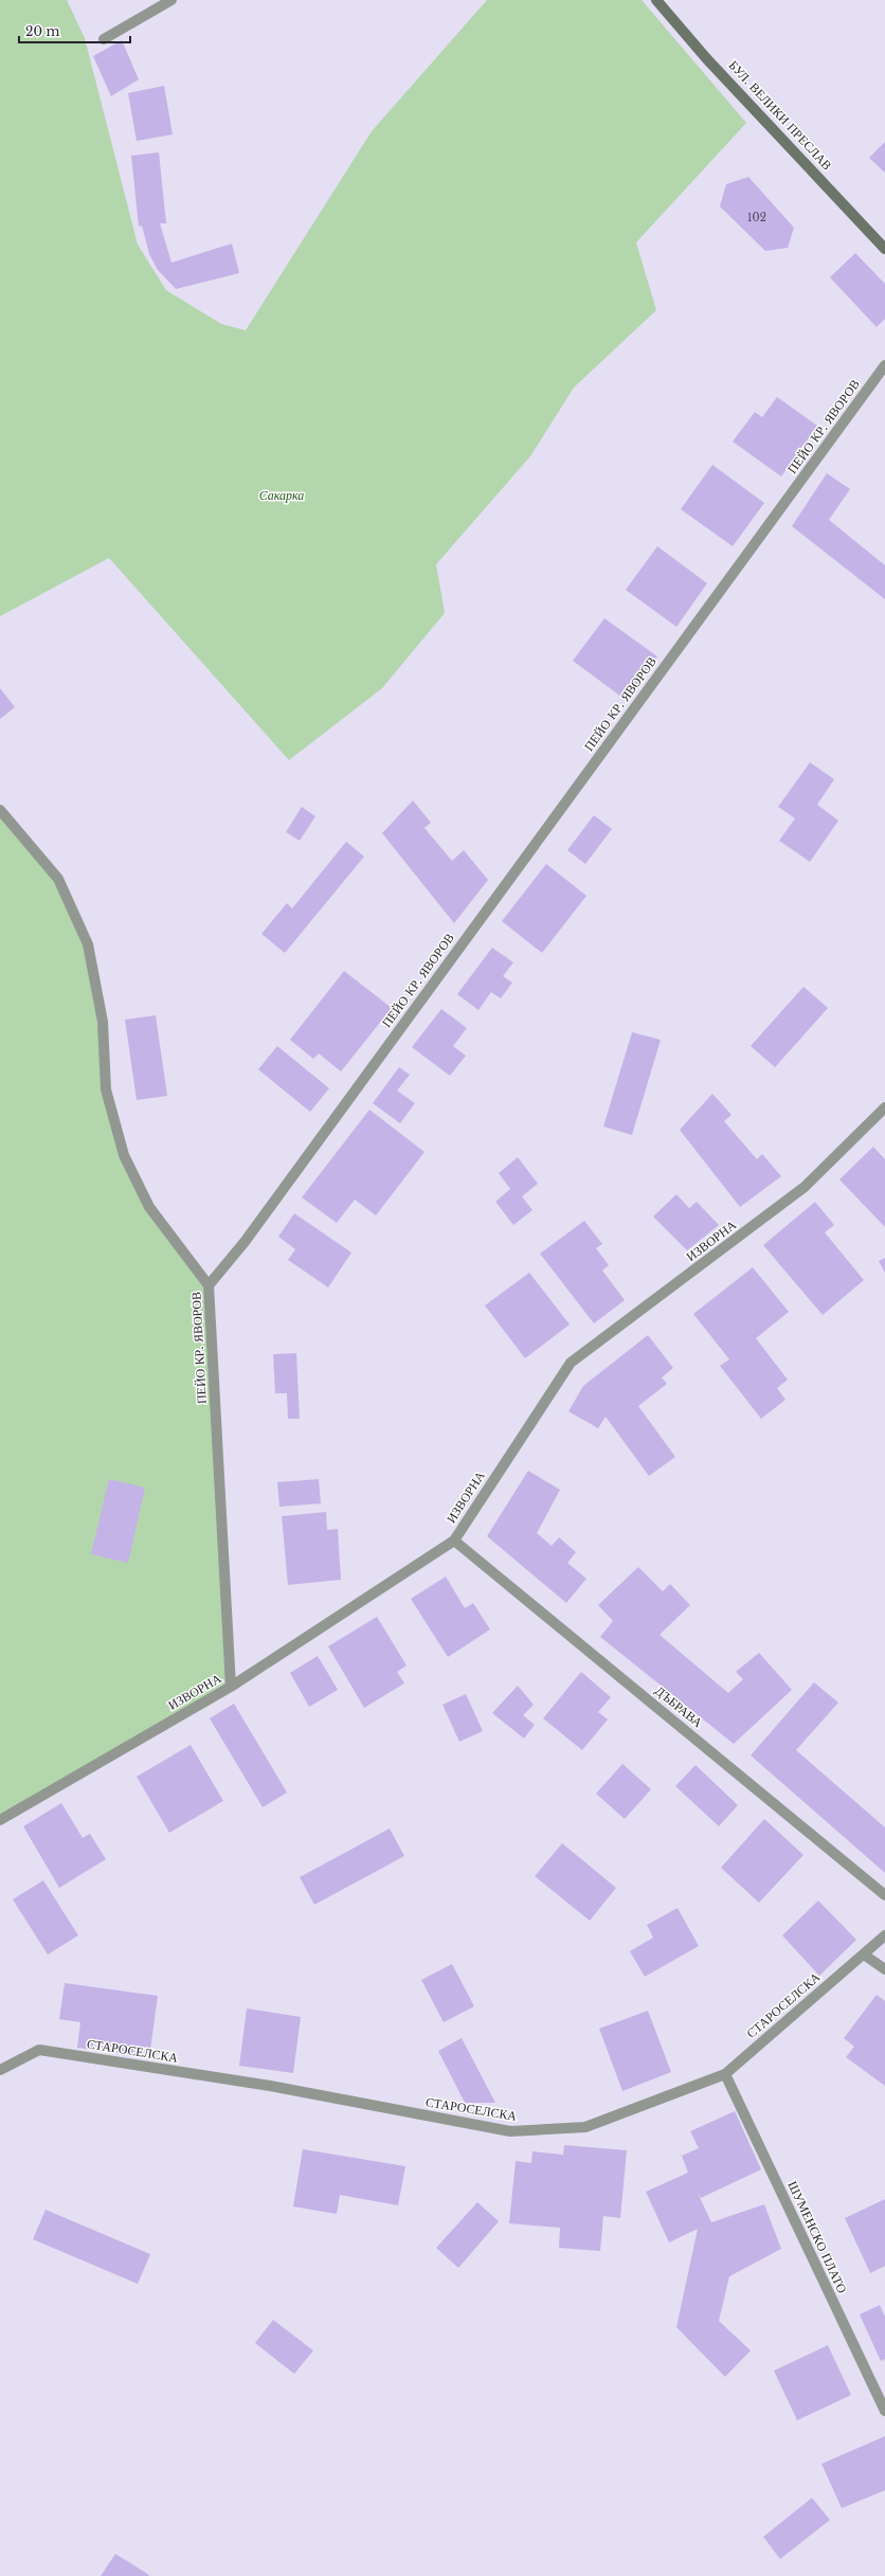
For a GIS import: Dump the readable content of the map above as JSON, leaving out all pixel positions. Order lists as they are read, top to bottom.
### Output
{
  "streets": {
    "main road": ["БУЛ. ВЕЛИКИ ПРЕСЛАВ"],
    "street": [
      "ПЕЙО КР. ЯВОРОВ",
      "ИЗВОРНА",
      "ДЪБРАВА",
      "СТАРОСЕЛСКА",
      "ШУМЕНСКО ПЛАТО"
    ]
  },
  "crossings": [
    ["ПЕЙО КР. ЯВОРОВ", "ИЗВОРНА"],
    ["ИЗВОРНА", "ДЪБРАВА"],
    ["СТАРОСЕЛСКА", "ШУМЕНСКО ПЛАТО"]
  ],
  "parks": ["Сакарка"],
  "house_numbers": ["102"],
  "scale_bar": "20 m"
}
